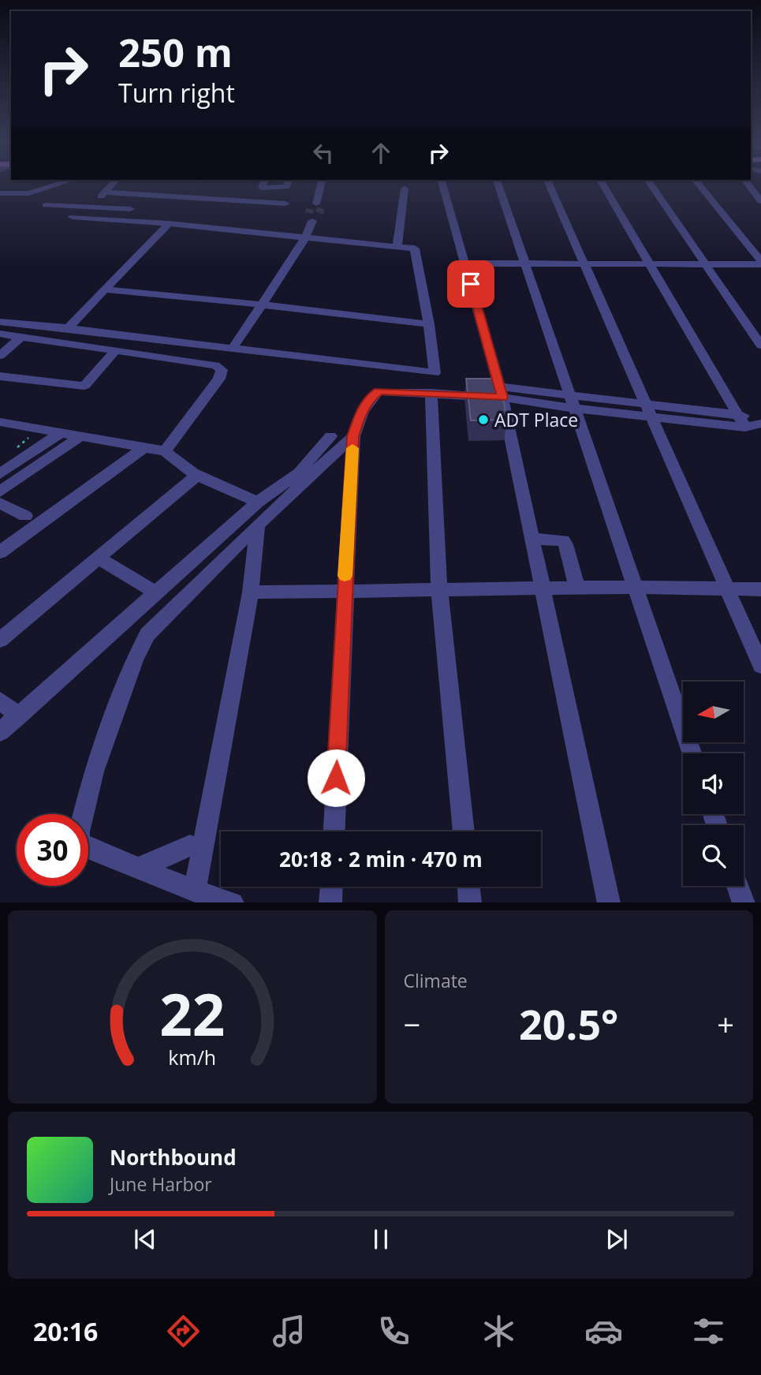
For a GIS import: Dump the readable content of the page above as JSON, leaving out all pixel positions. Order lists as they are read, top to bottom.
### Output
{
  "places": ["ADT Place"],
  "north": "left",
  "page": {
    "turn": ["250 m", "Turn right"],
    "limit": "30",
    "trip": "20:18 · 2 min · 470 m",
    "tile": "Climate",
    "heat": ["−", "20.5°", "+"],
    "song": ["Northbound", "June Harbor"],
    "tabs": "20:16",
    "gauge": ["22", "km/h"]
  }
}
